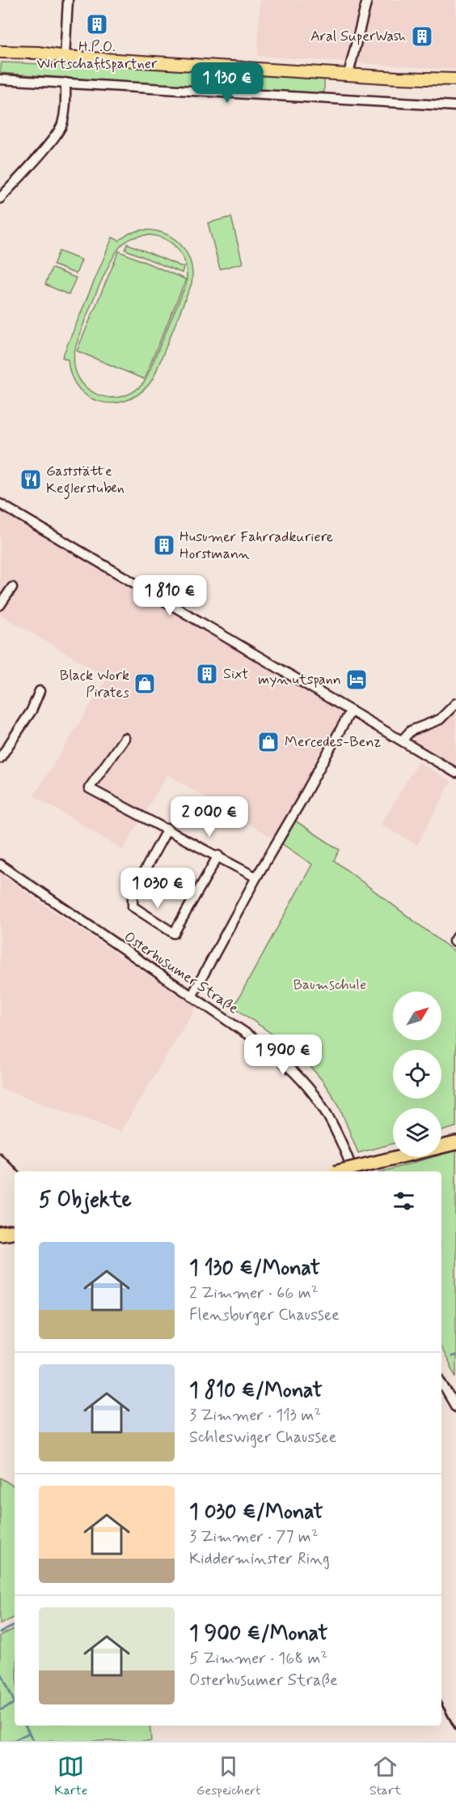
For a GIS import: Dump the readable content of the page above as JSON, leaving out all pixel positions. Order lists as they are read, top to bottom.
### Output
{
  "streets": {
    "street": ["Osterhusumer Straße"]
  },
  "parks": ["Baumschule"],
  "places": {
    "building": [
      "H.P.O. Wirtschaftspartner",
      "Aral SuperWash",
      "Husumer Fahrradkuriere Horstmann",
      "Sixt"
    ],
    "restaurant": ["Gaststätte Keglerstuben"],
    "hotel": ["myn utspann"],
    "shop": ["Black Work Pirates", "Mercedes-Benz"]
  },
  "north": "top right",
  "page": {
    "price": [
      "1 130 €",
      "1 810 €",
      "2 000 €",
      "1 030 €",
      "1 900 €"
    ],
    "heading": "5 Objekte",
    "list": [
      {
        "name": "1 130 €/Monat",
        "note": "2 Zimmer · 66 m² · Flensburger Chaussee"
      },
      {
        "name": "1 810 €/Monat",
        "note": "3 Zimmer · 113 m² · Schleswiger Chaussee"
      },
      {
        "name": "1 030 €/Monat",
        "note": "3 Zimmer · 77 m² · Kidderminster Ring"
      },
      {
        "name": "1 900 €/Monat",
        "note": "5 Zimmer · 168 m² · Osterhusumer Straße"
      }
    ],
    "tabs": ["Karte", "Gespeichert", "Start"]
  }
}
